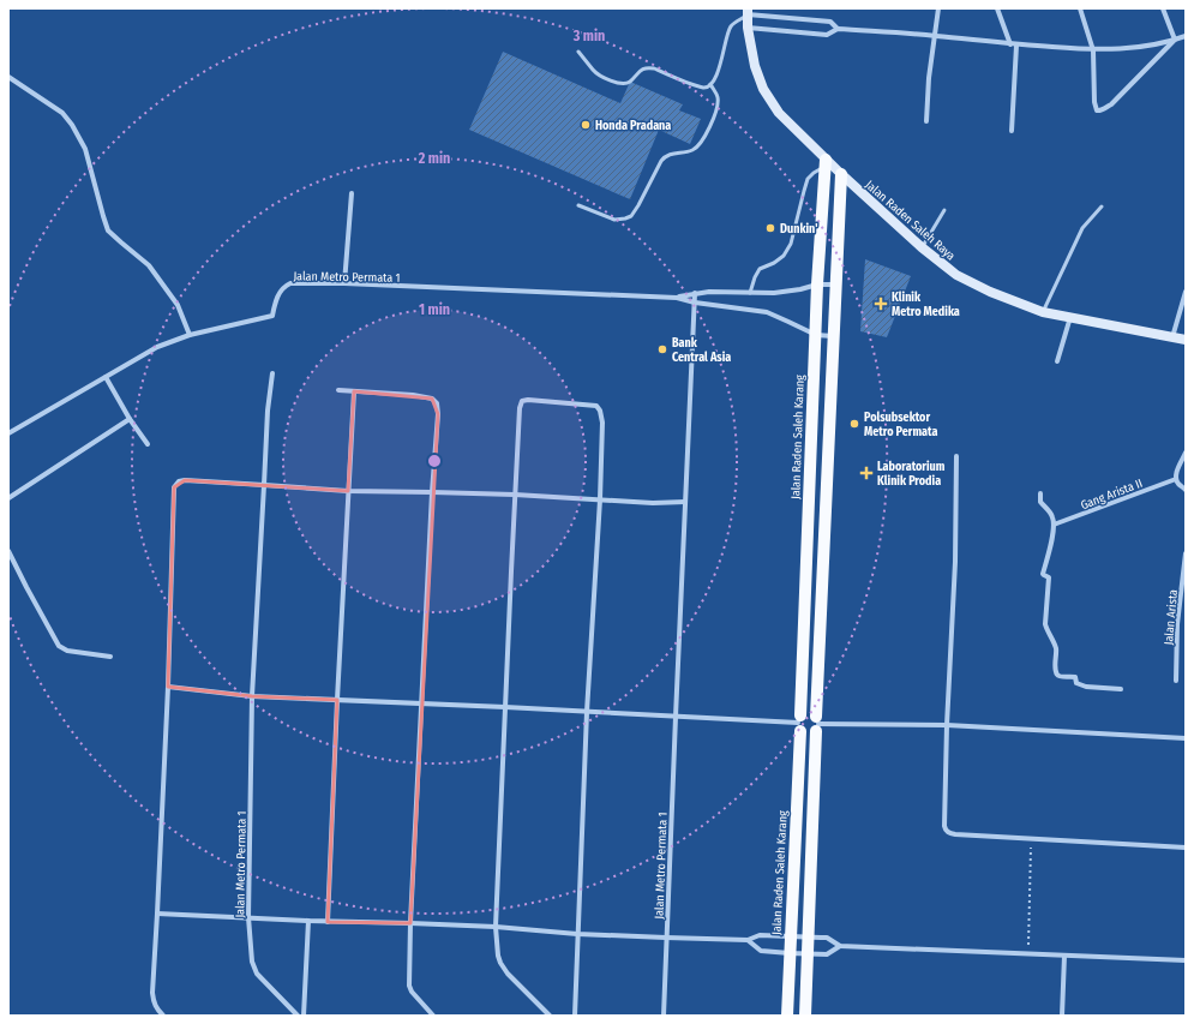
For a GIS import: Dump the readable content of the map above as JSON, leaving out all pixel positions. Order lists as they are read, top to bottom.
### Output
{
  "streets": {
    "main road": ["Jalan Raden Saleh Raya", "Jalan Raden Saleh Karang"],
    "street": ["Jalan Metro Permata 1", "Gang Arista II", "Jalan Arista"]
  },
  "crossings": [
    ["Jalan Raden Saleh Raya", "Jalan Raden Saleh Karang"],
    ["Jalan Metro Permata 1", "Jalan Raden Saleh Karang"]
  ],
  "places": {
    "other": [
      "Honda Pradana",
      "Dunkin'",
      "Bank Central Asia",
      "Polsubsektor Metro Permata"
    ],
    "health": ["Klinik Metro Medika", "Laboratorium Klinik Prodia"]
  },
  "rings": ["3 min", "2 min", "1 min"]
}
